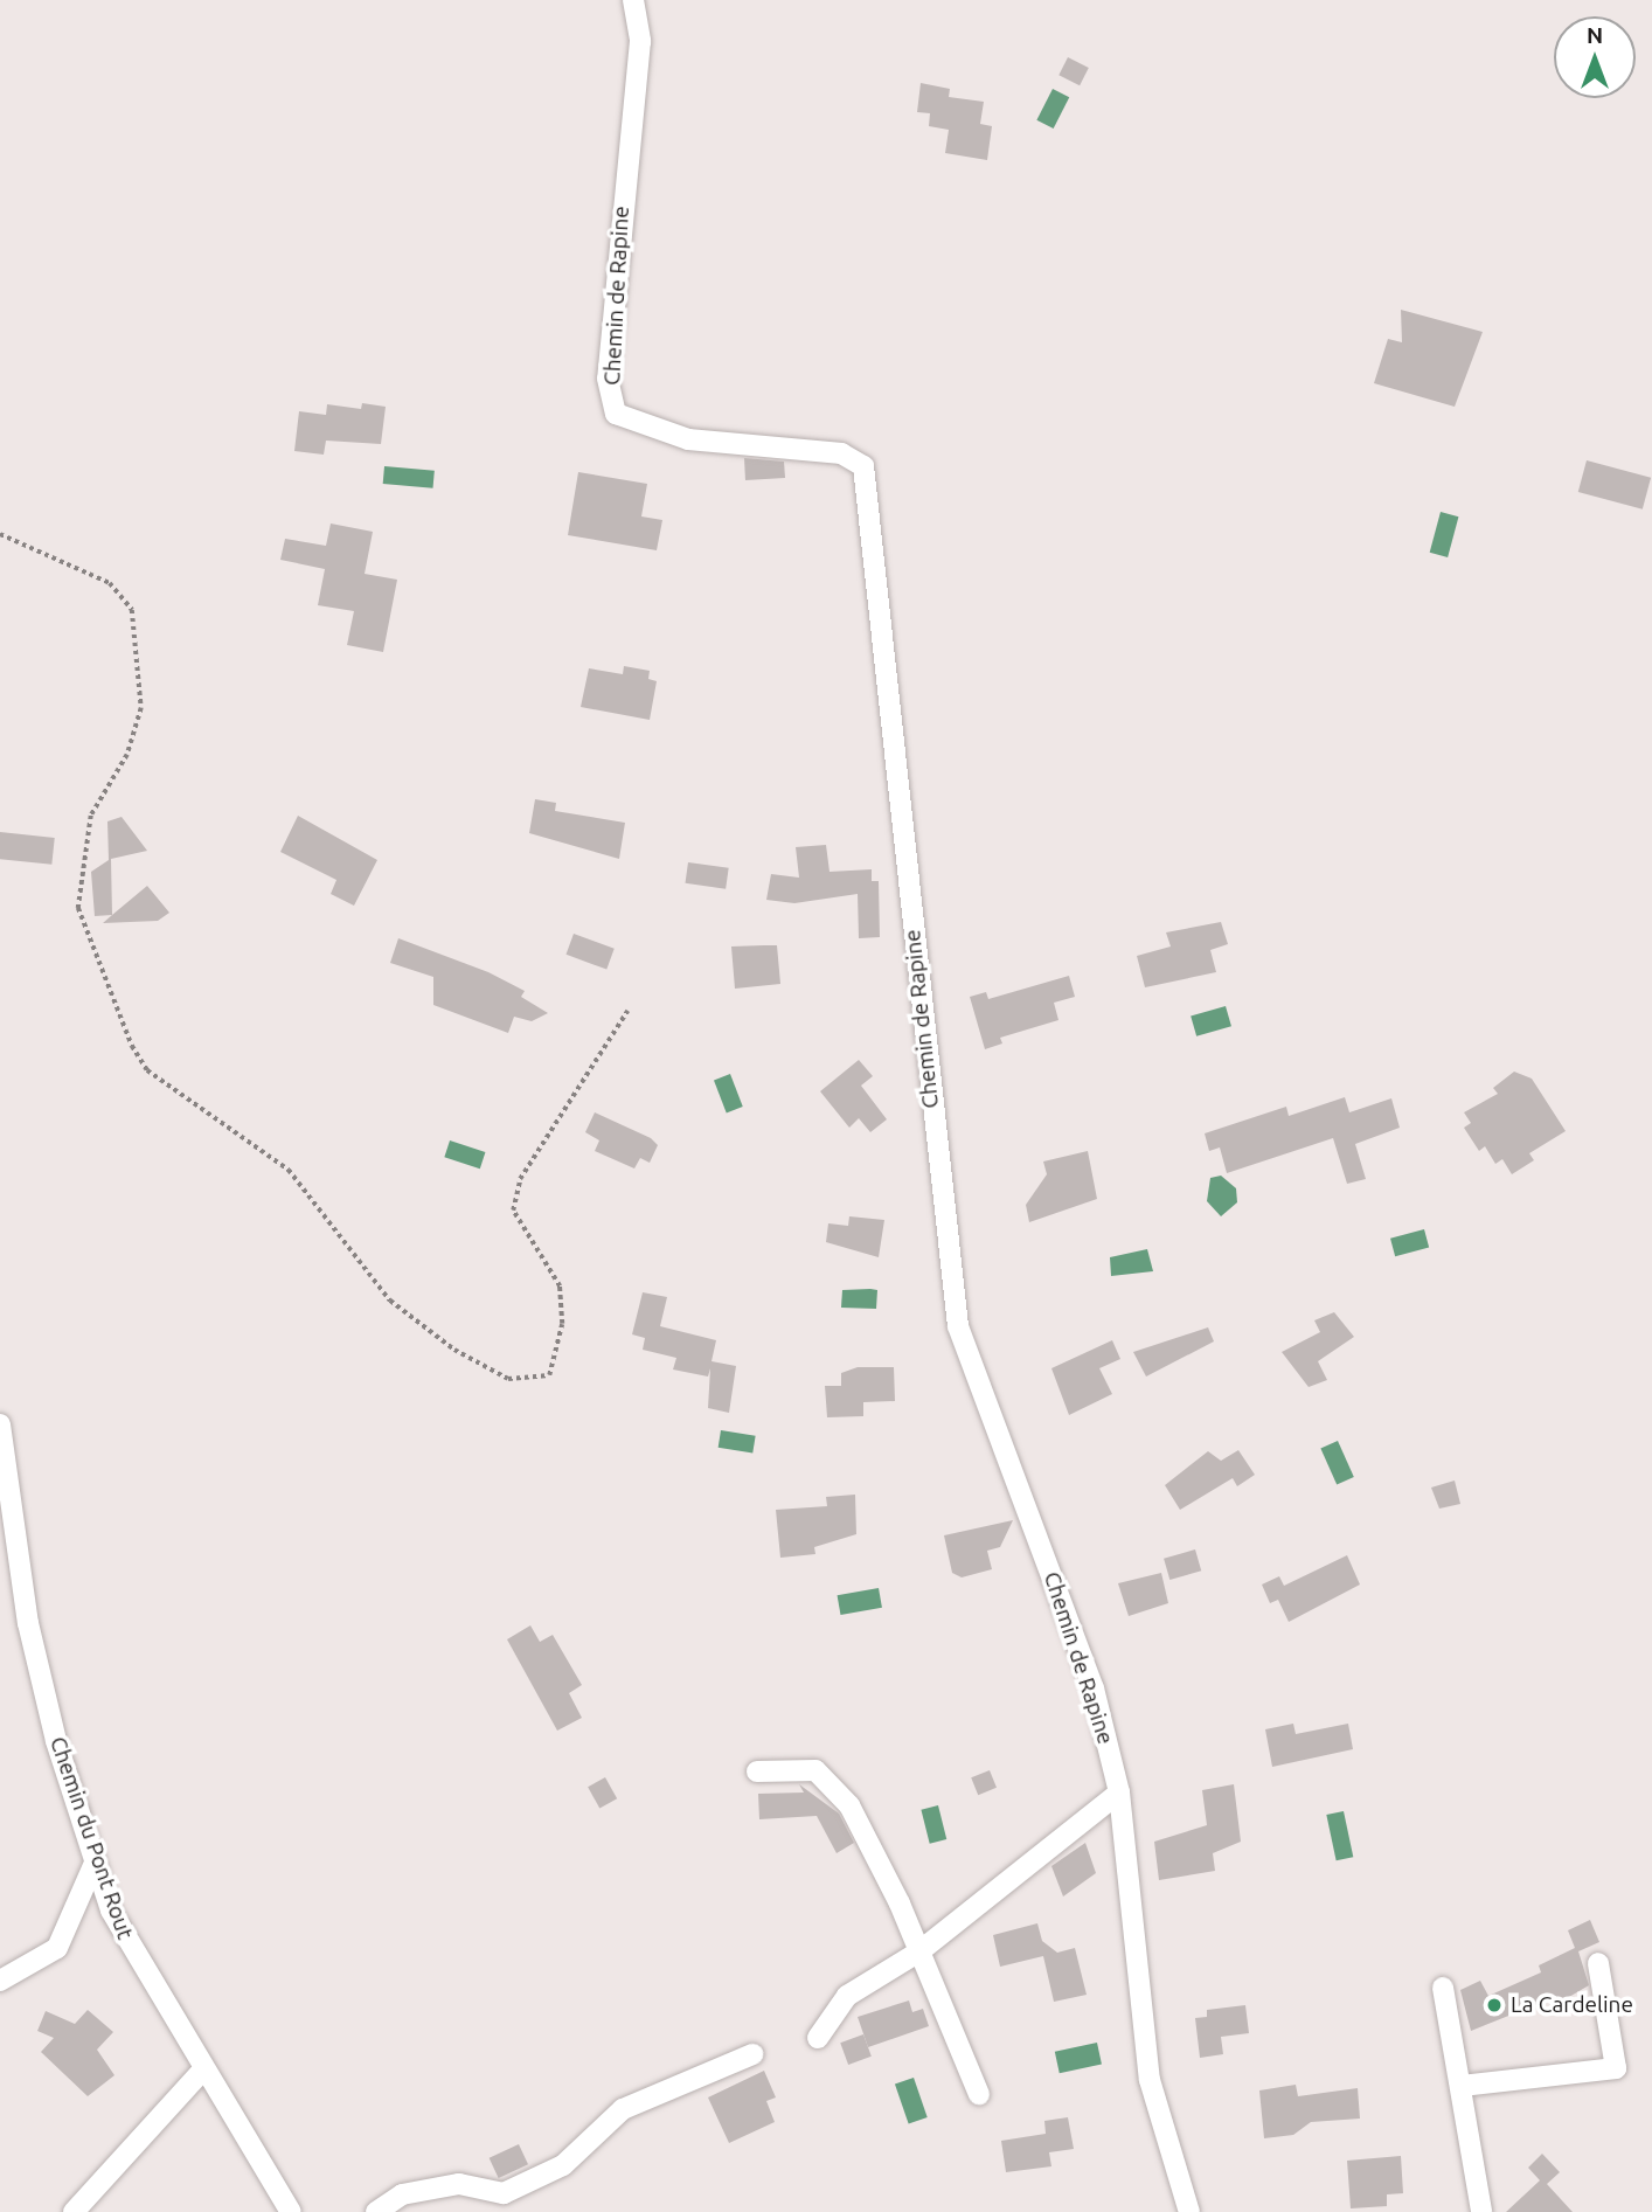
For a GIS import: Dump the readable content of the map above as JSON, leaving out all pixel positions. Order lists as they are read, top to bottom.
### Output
{
  "streets": {
    "street": ["Chemin de Rapine", "Chemin du Pont Rout"]
  },
  "places": ["La Cardeline"],
  "north": "top"
}
